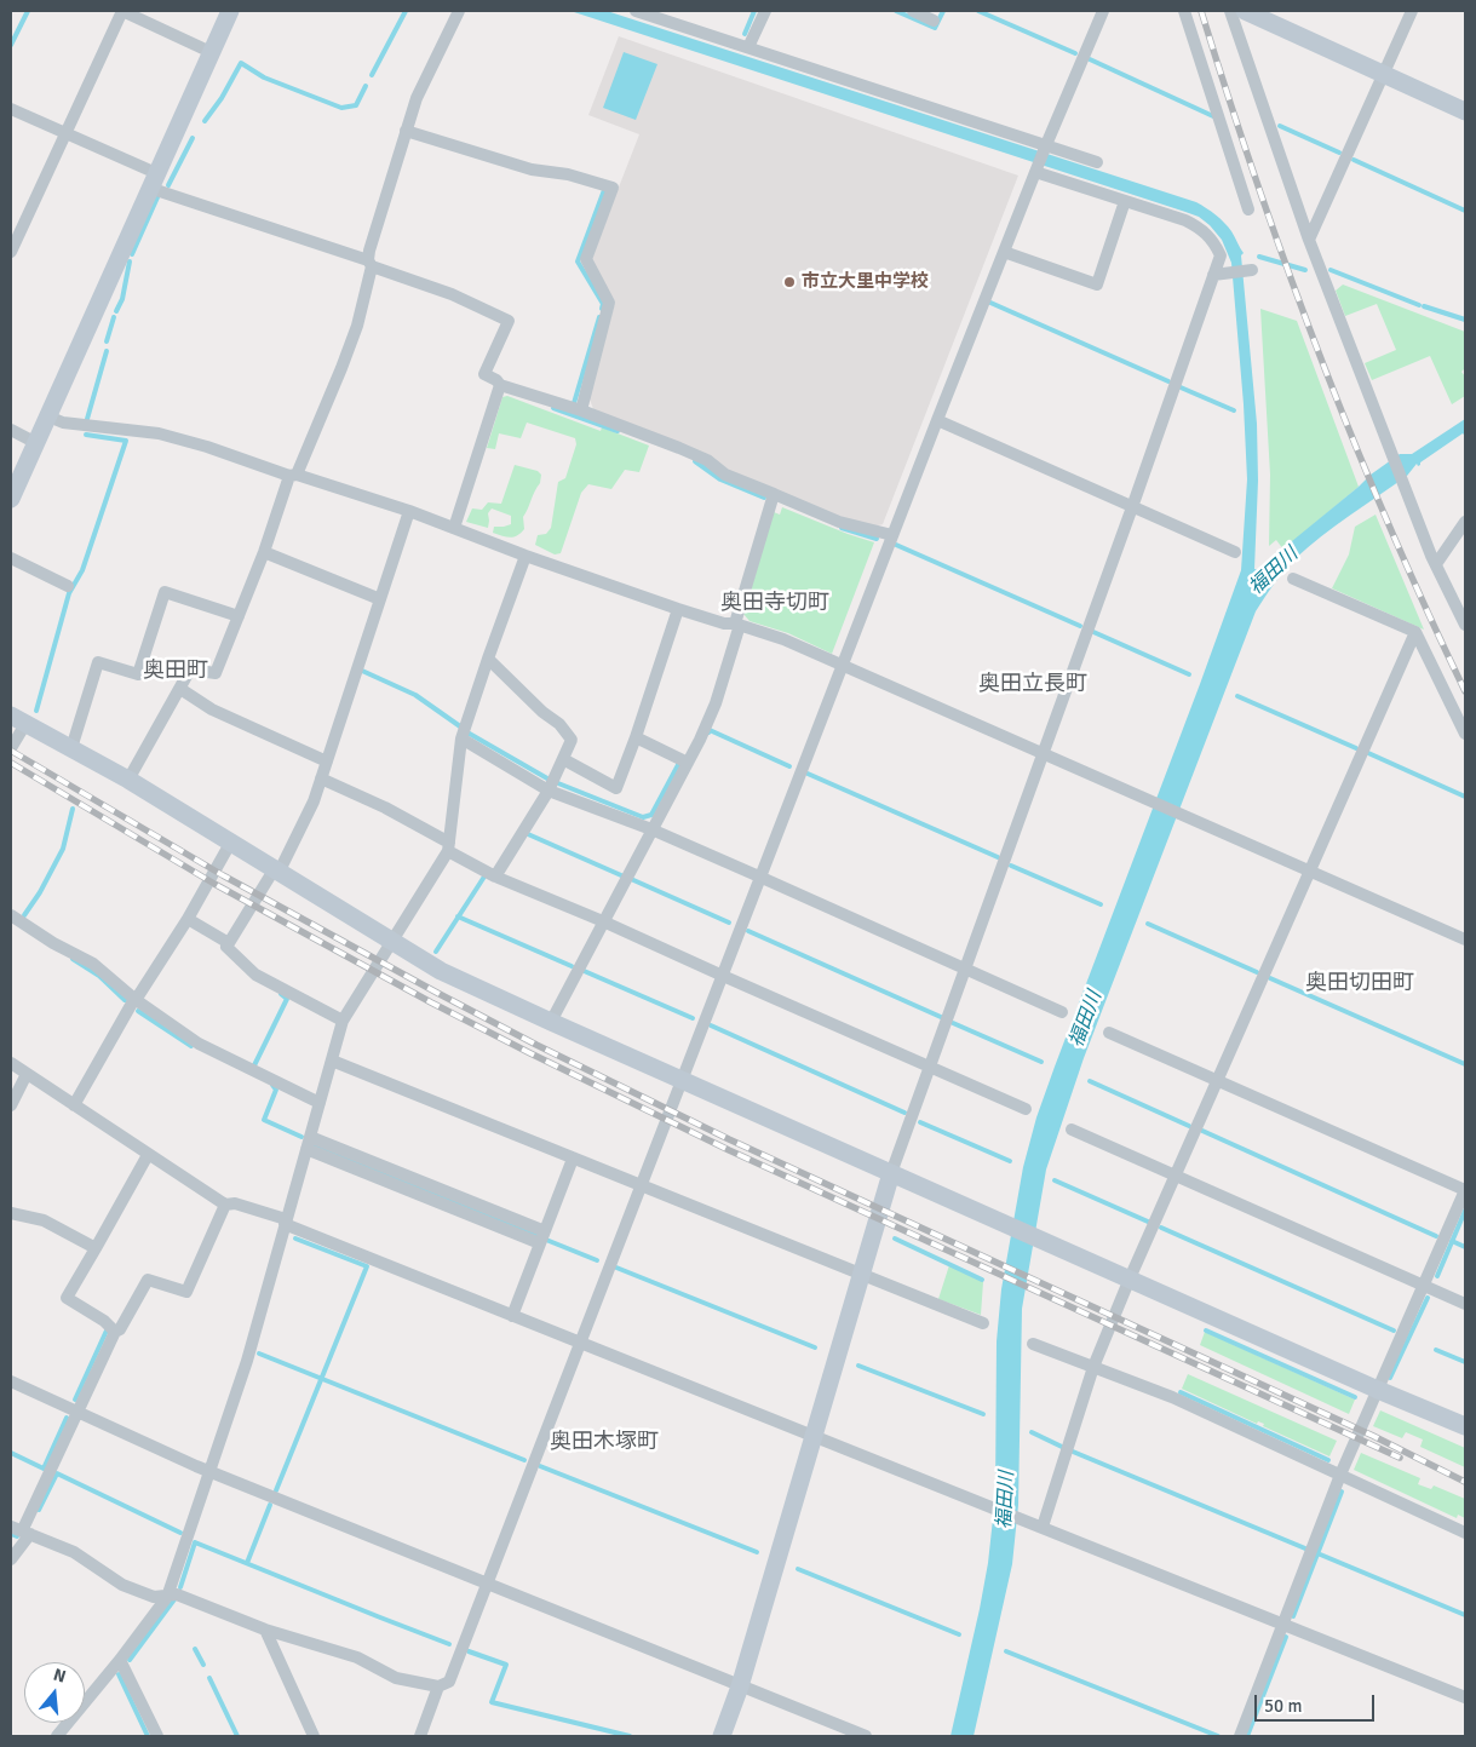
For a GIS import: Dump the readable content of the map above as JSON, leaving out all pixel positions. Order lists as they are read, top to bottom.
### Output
{
  "districts": [
    "奥田寺切町",
    "奥田町",
    "奥田立長町",
    "奥田切田町",
    "奥田木塚町"
  ],
  "water": ["福田川"],
  "places": ["市立大里中学校"],
  "scale_bar": "50 m",
  "north": "top"
}
